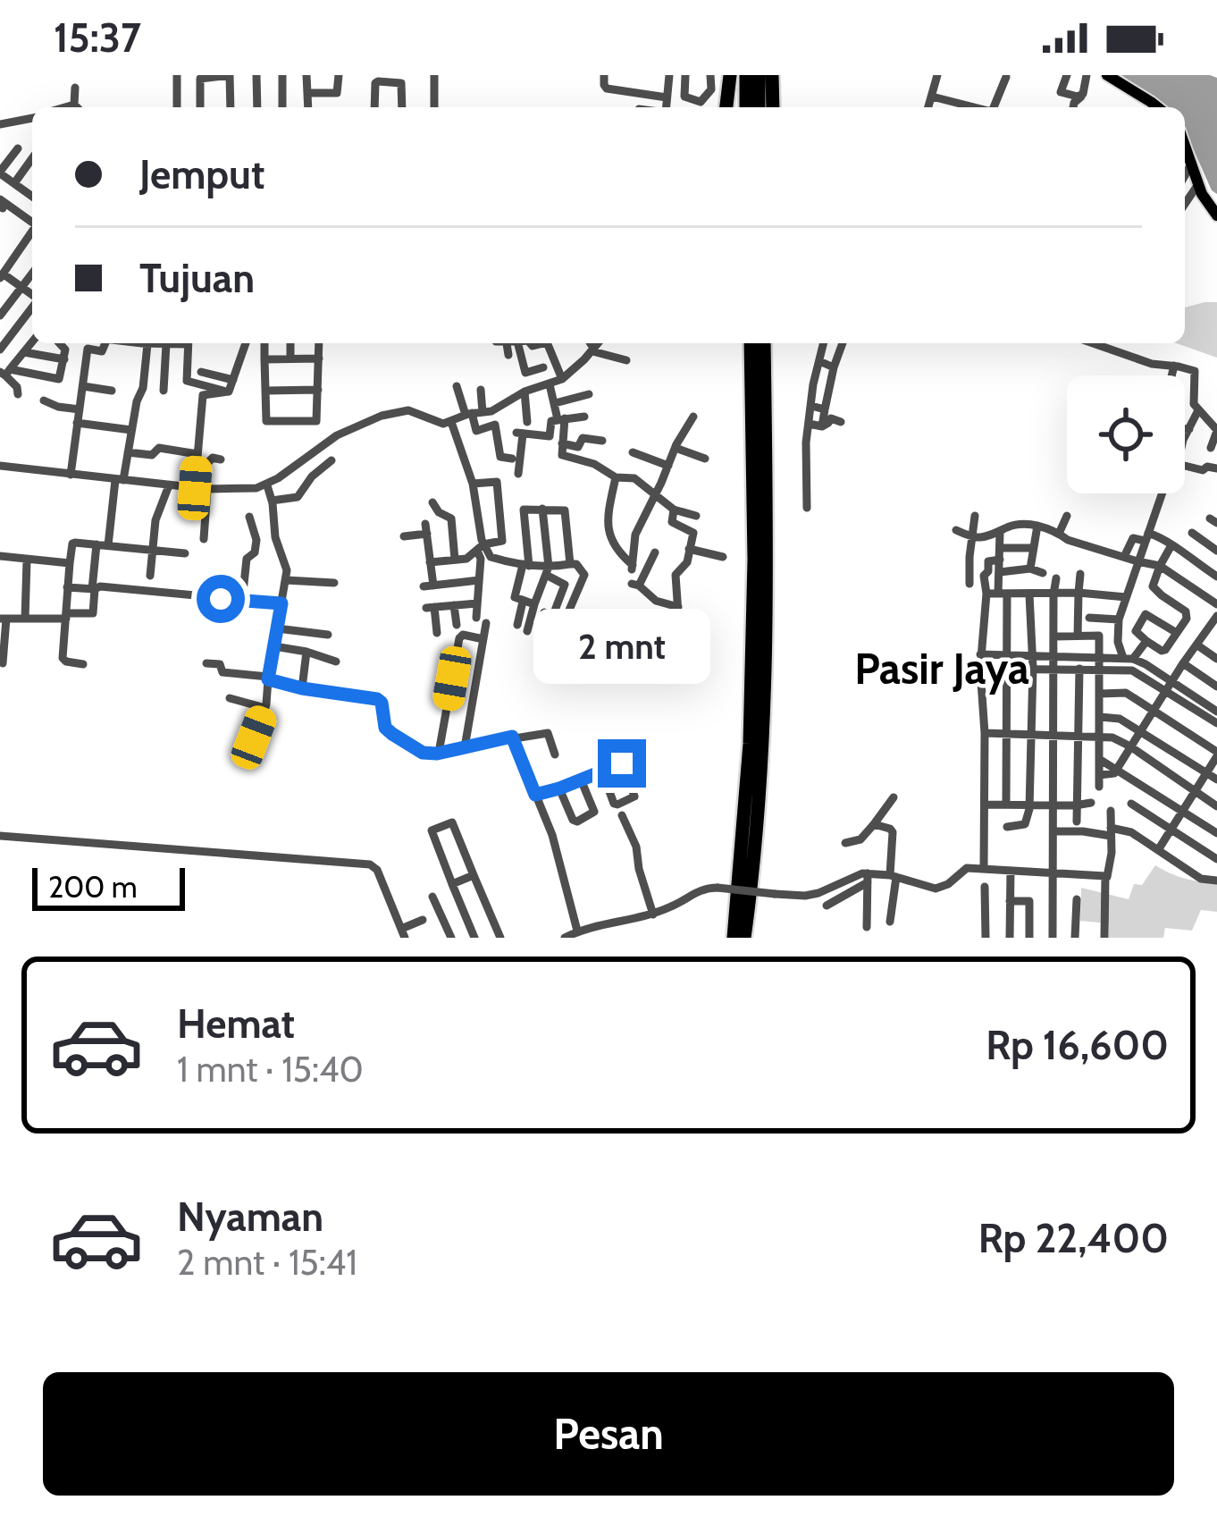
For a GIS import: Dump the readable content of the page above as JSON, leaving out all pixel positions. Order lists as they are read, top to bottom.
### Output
{
  "districts": ["Pasir Jaya"],
  "scale_bar": "200 m",
  "page": {
    "status": "15:37",
    "banner": ["Jemput", "Tujuan"],
    "bubble": "2 mnt",
    "scale": "200 m",
    "list": [
      {
        "name": "Hemat",
        "note": "1 mnt · 15:40",
        "value": "Rp 16,600"
      },
      {
        "name": "Nyaman",
        "note": "2 mnt · 15:41",
        "value": "Rp 22,400"
      }
    ],
    "buttons": "Pesan"
  }
}
